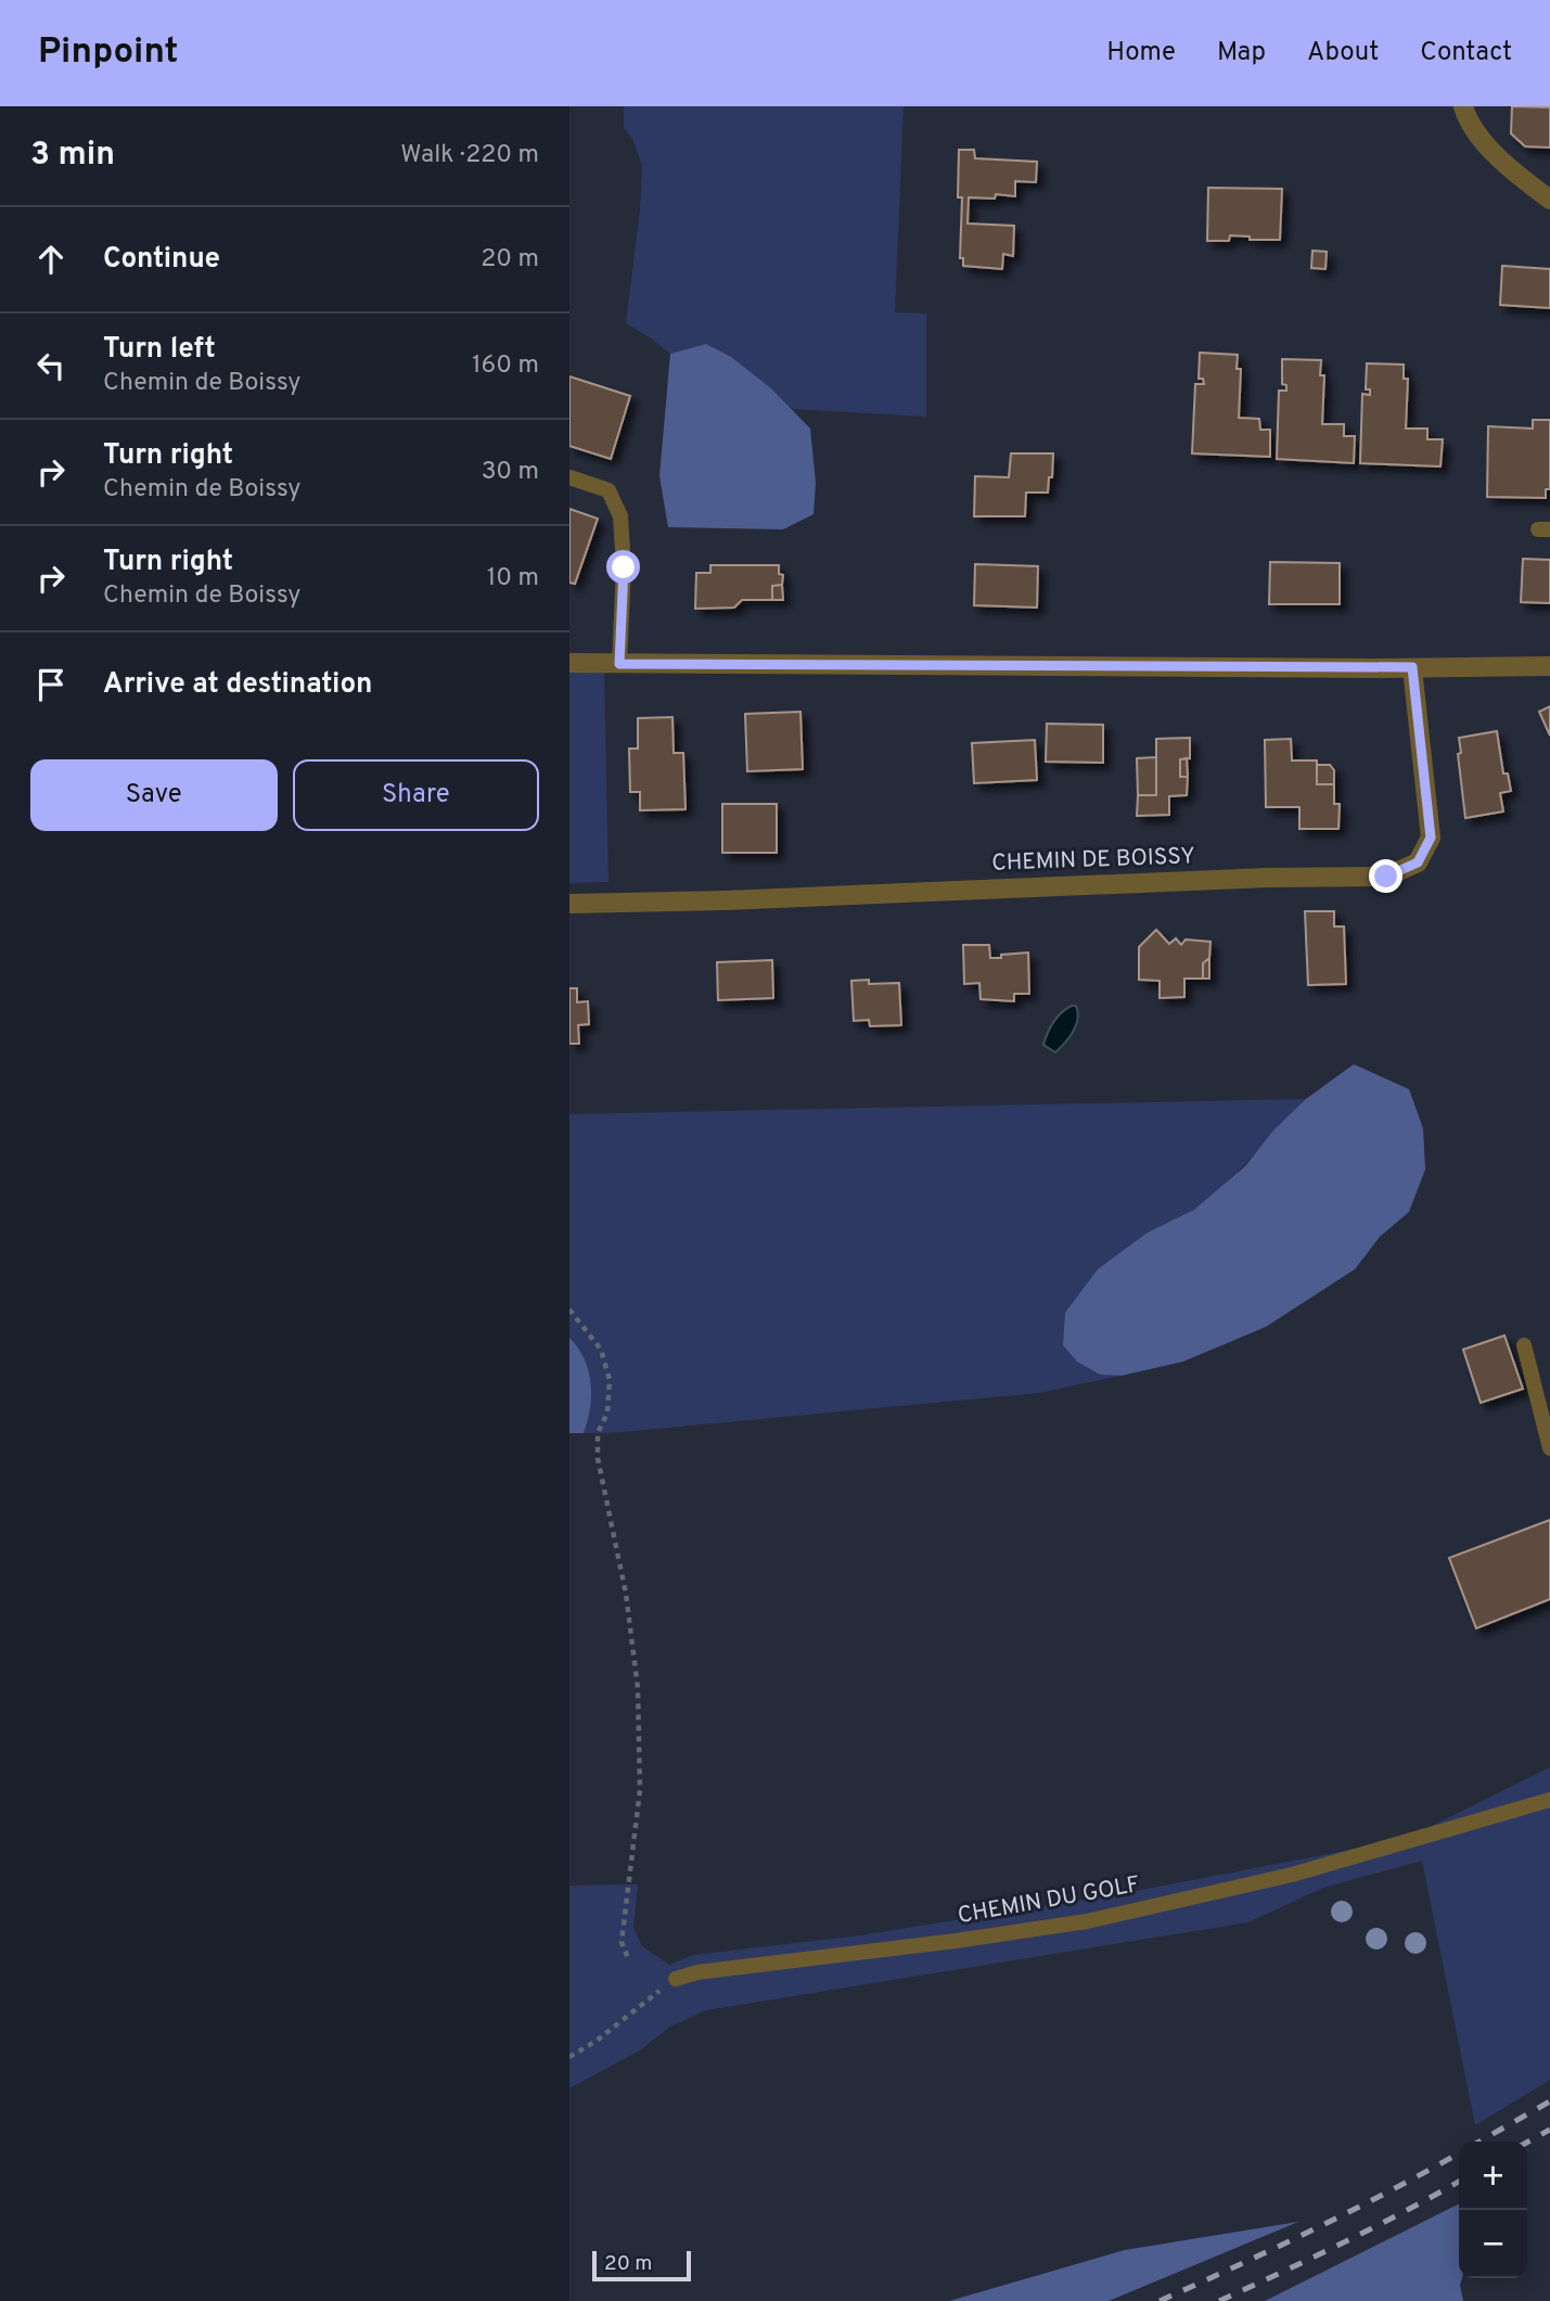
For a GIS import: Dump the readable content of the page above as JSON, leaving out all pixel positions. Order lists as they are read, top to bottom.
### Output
{
  "streets": {
    "street": ["CHEMIN DE BOISSY"],
    "lane": ["CHEMIN DU GOLF"]
  },
  "scale_bar": "20 m",
  "page": {
    "header": "Pinpoint",
    "nav": [
      "Home",
      "Map",
      "About",
      "Contact"
    ],
    "heading": ["3 min", "Walk · 220 m"],
    "list": [
      ["Continue", "20 m"],
      ["Turn left", "Chemin de Boissy", "160 m"],
      ["Turn right", "Chemin de Boissy", "30 m"],
      ["Turn right", "Chemin de Boissy", "10 m"],
      "Arrive at destination"
    ],
    "buttons": ["Save", "Share"],
    "map_buttons": ["+", "−"],
    "scale": "20 m"
  }
}
